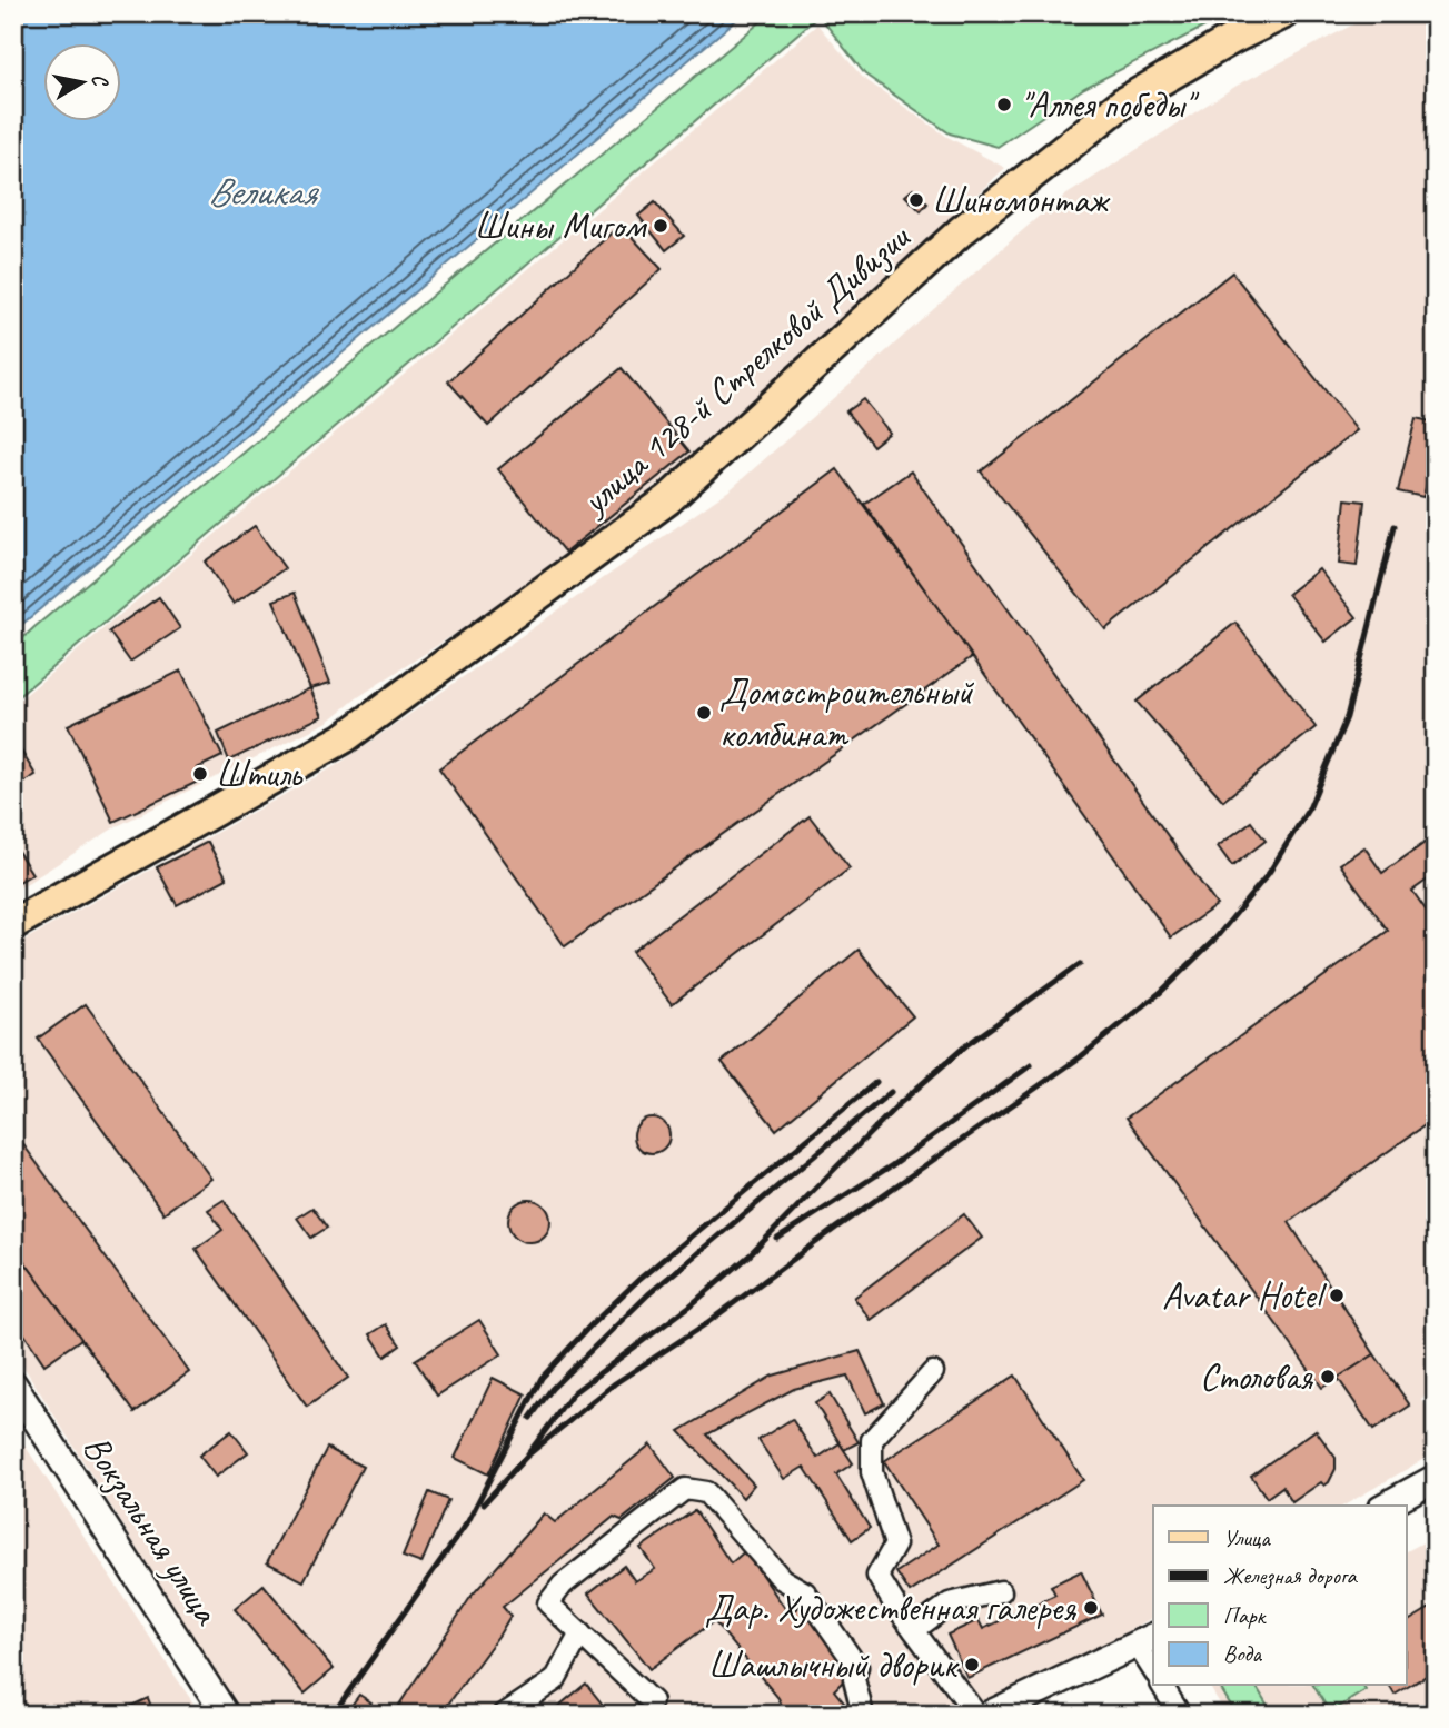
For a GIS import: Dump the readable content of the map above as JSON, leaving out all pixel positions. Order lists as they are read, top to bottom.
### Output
{
  "streets": {
    "main road": ["улица 128-й Стрелковой Дивизии", "Вокзальная улица"]
  },
  "water": ["Великая"],
  "places": [
    "\"Аллея победы\"",
    "Шиномонтаж",
    "Шины Мигом",
    "Домостроительный комбинат",
    "Штиль",
    "Avatar Hotel",
    "Столовая",
    "Дар. Художественная галерея",
    "Шашлычный дворик"
  ],
  "legend": [
    "Улица",
    "Железная дорога",
    "Парк",
    "Вода"
  ],
  "north": "right"
}
